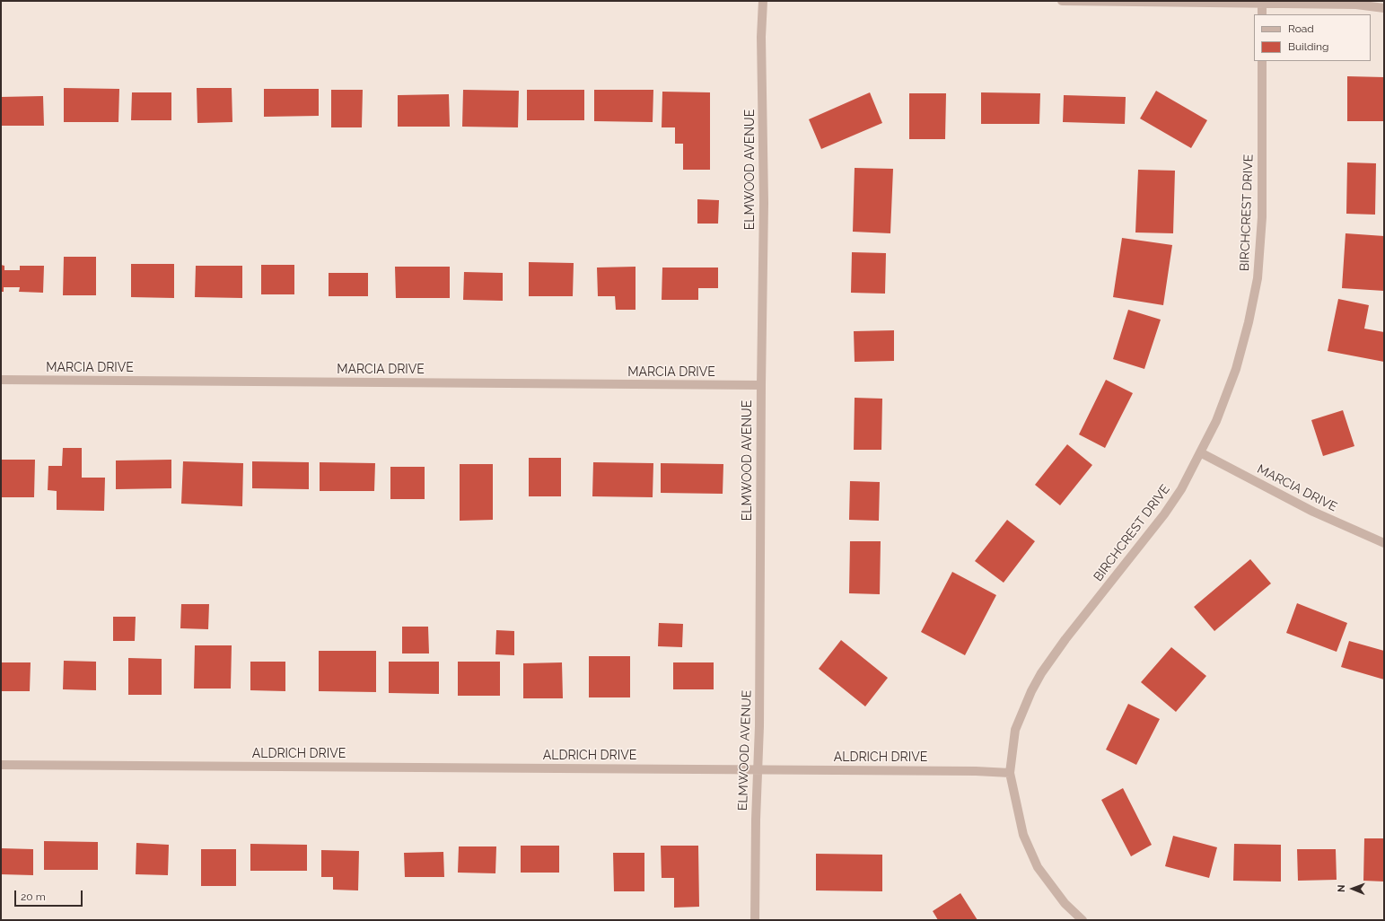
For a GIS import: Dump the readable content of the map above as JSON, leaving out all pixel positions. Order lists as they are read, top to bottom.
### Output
{
  "streets": {
    "street": [
      "ELMWOOD AVENUE",
      "BIRCHCREST DRIVE",
      "MARCIA DRIVE",
      "ALDRICH DRIVE"
    ]
  },
  "crossings": [
    ["ELMWOOD AVENUE", "MARCIA DRIVE"],
    ["ELMWOOD AVENUE", "ALDRICH DRIVE"],
    ["BIRCHCREST DRIVE", "MARCIA DRIVE"],
    ["BIRCHCREST DRIVE", "ALDRICH DRIVE"]
  ],
  "legend": ["Road", "Building"],
  "scale_bar": "20 m",
  "north": "left"
}
